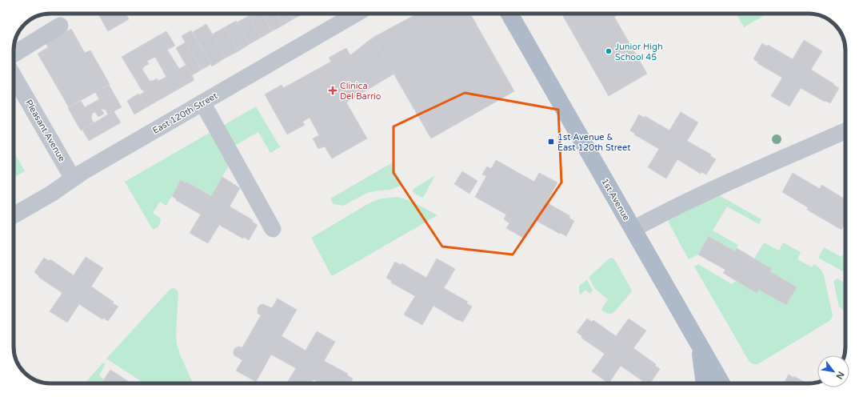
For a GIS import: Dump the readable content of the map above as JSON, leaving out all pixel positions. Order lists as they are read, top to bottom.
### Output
{
  "streets": {
    "main road": ["1st Avenue"],
    "street": ["East 120th Street", "Pleasant Avenue"]
  },
  "crossings": [
    ["East 120th Street", "Pleasant Avenue"]
  ],
  "places": {
    "other": ["Junior High School 45"],
    "health": ["Clinica Del Barrio"],
    "transit": ["1st Avenue & East 120th Street"]
  },
  "north": "bottom right"
}
